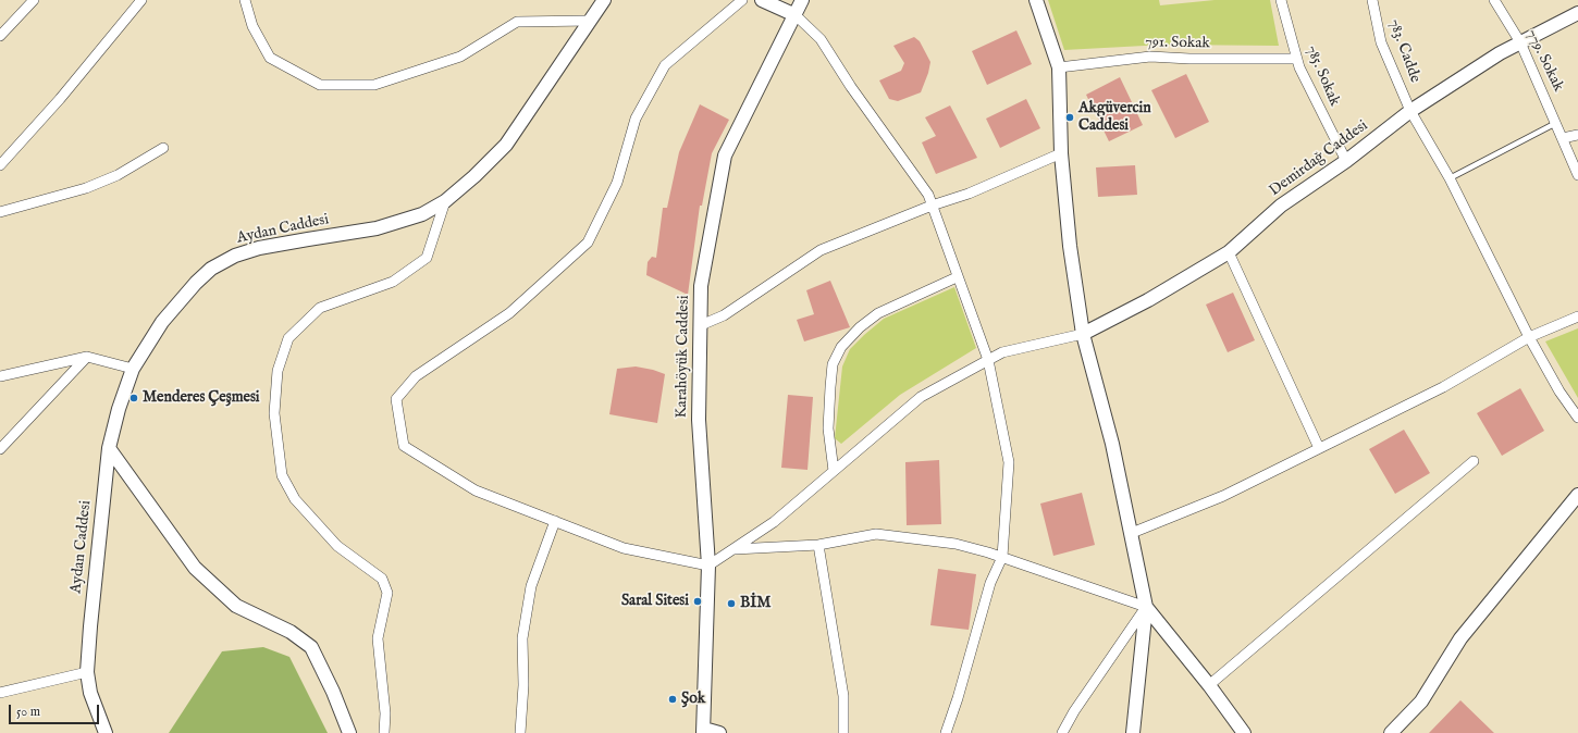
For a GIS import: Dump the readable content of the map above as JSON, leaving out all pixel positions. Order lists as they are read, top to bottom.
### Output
{
  "streets": {
    "street": [
      "791. Sokak",
      "783. Cadde",
      "779. Sokak",
      "785. Sokak",
      "Demirdağ Caddesi",
      "Aydan Caddesi",
      "Karahöyük Caddesi"
    ]
  },
  "crossings": [
    ["791. Sokak", "785. Sokak"],
    ["783. Cadde", "Demirdağ Caddesi"],
    ["779. Sokak", "Demirdağ Caddesi"],
    ["785. Sokak", "Demirdağ Caddesi"]
  ],
  "places": [
    "Akgüvercin Caddesi",
    "Menderes Çeşmesi",
    "Saral Sitesi",
    "BİM",
    "Şok"
  ],
  "scale_bar": "50 m"
}
